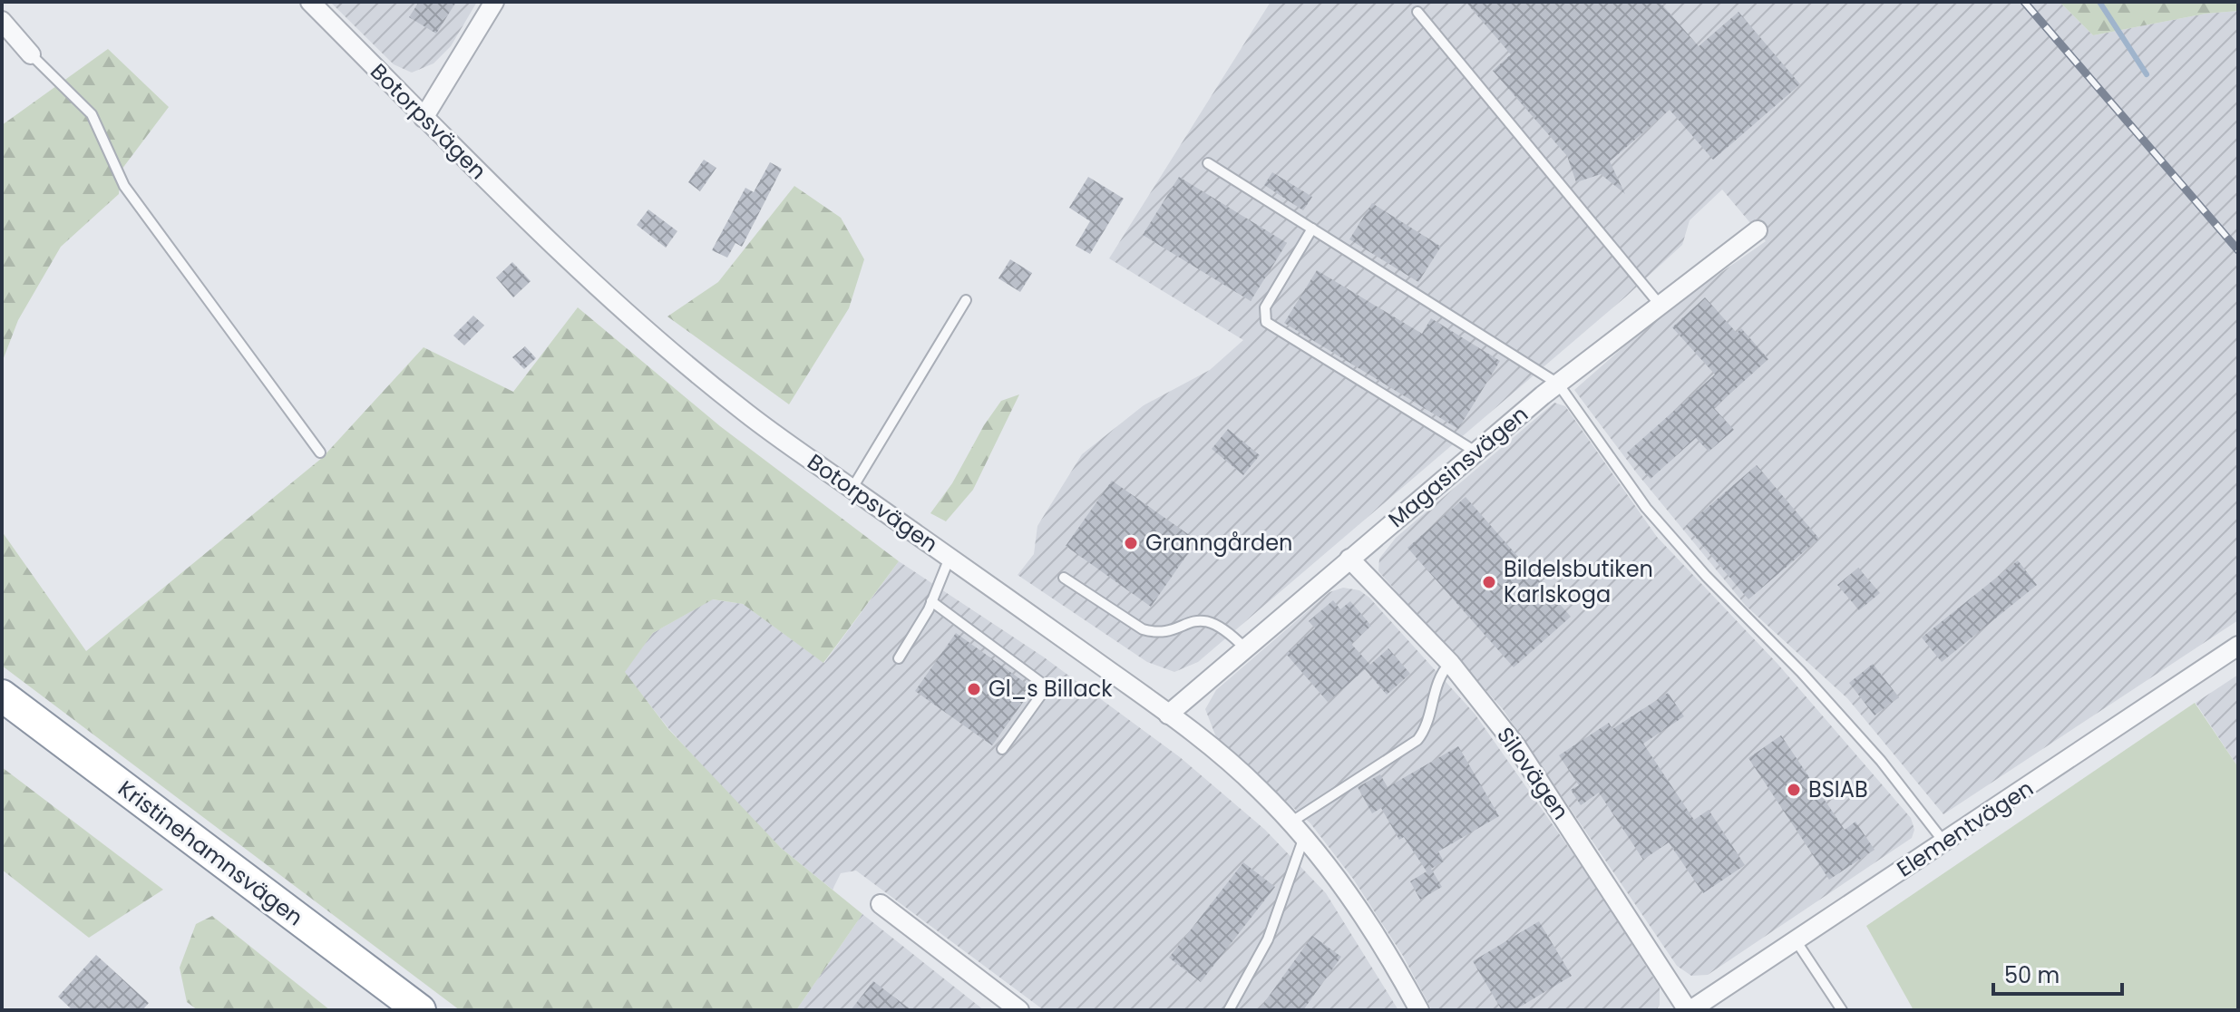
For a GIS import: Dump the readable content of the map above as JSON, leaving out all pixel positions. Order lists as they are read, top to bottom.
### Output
{
  "streets": {
    "highway": ["Kristinehamnsvägen"],
    "street": [
      "Botorpsvägen",
      "Magasinsvägen",
      "Silovägen",
      "Elementvägen"
    ]
  },
  "crossings": [
    ["Botorpsvägen", "Magasinsvägen"],
    ["Magasinsvägen", "Silovägen"],
    ["Silovägen", "Elementvägen"]
  ],
  "places": [
    "Granngården",
    "Bildelsbutiken Karlskoga",
    "Gl_s Billack",
    "BSIAB"
  ],
  "scale_bar": "50 m"
}
